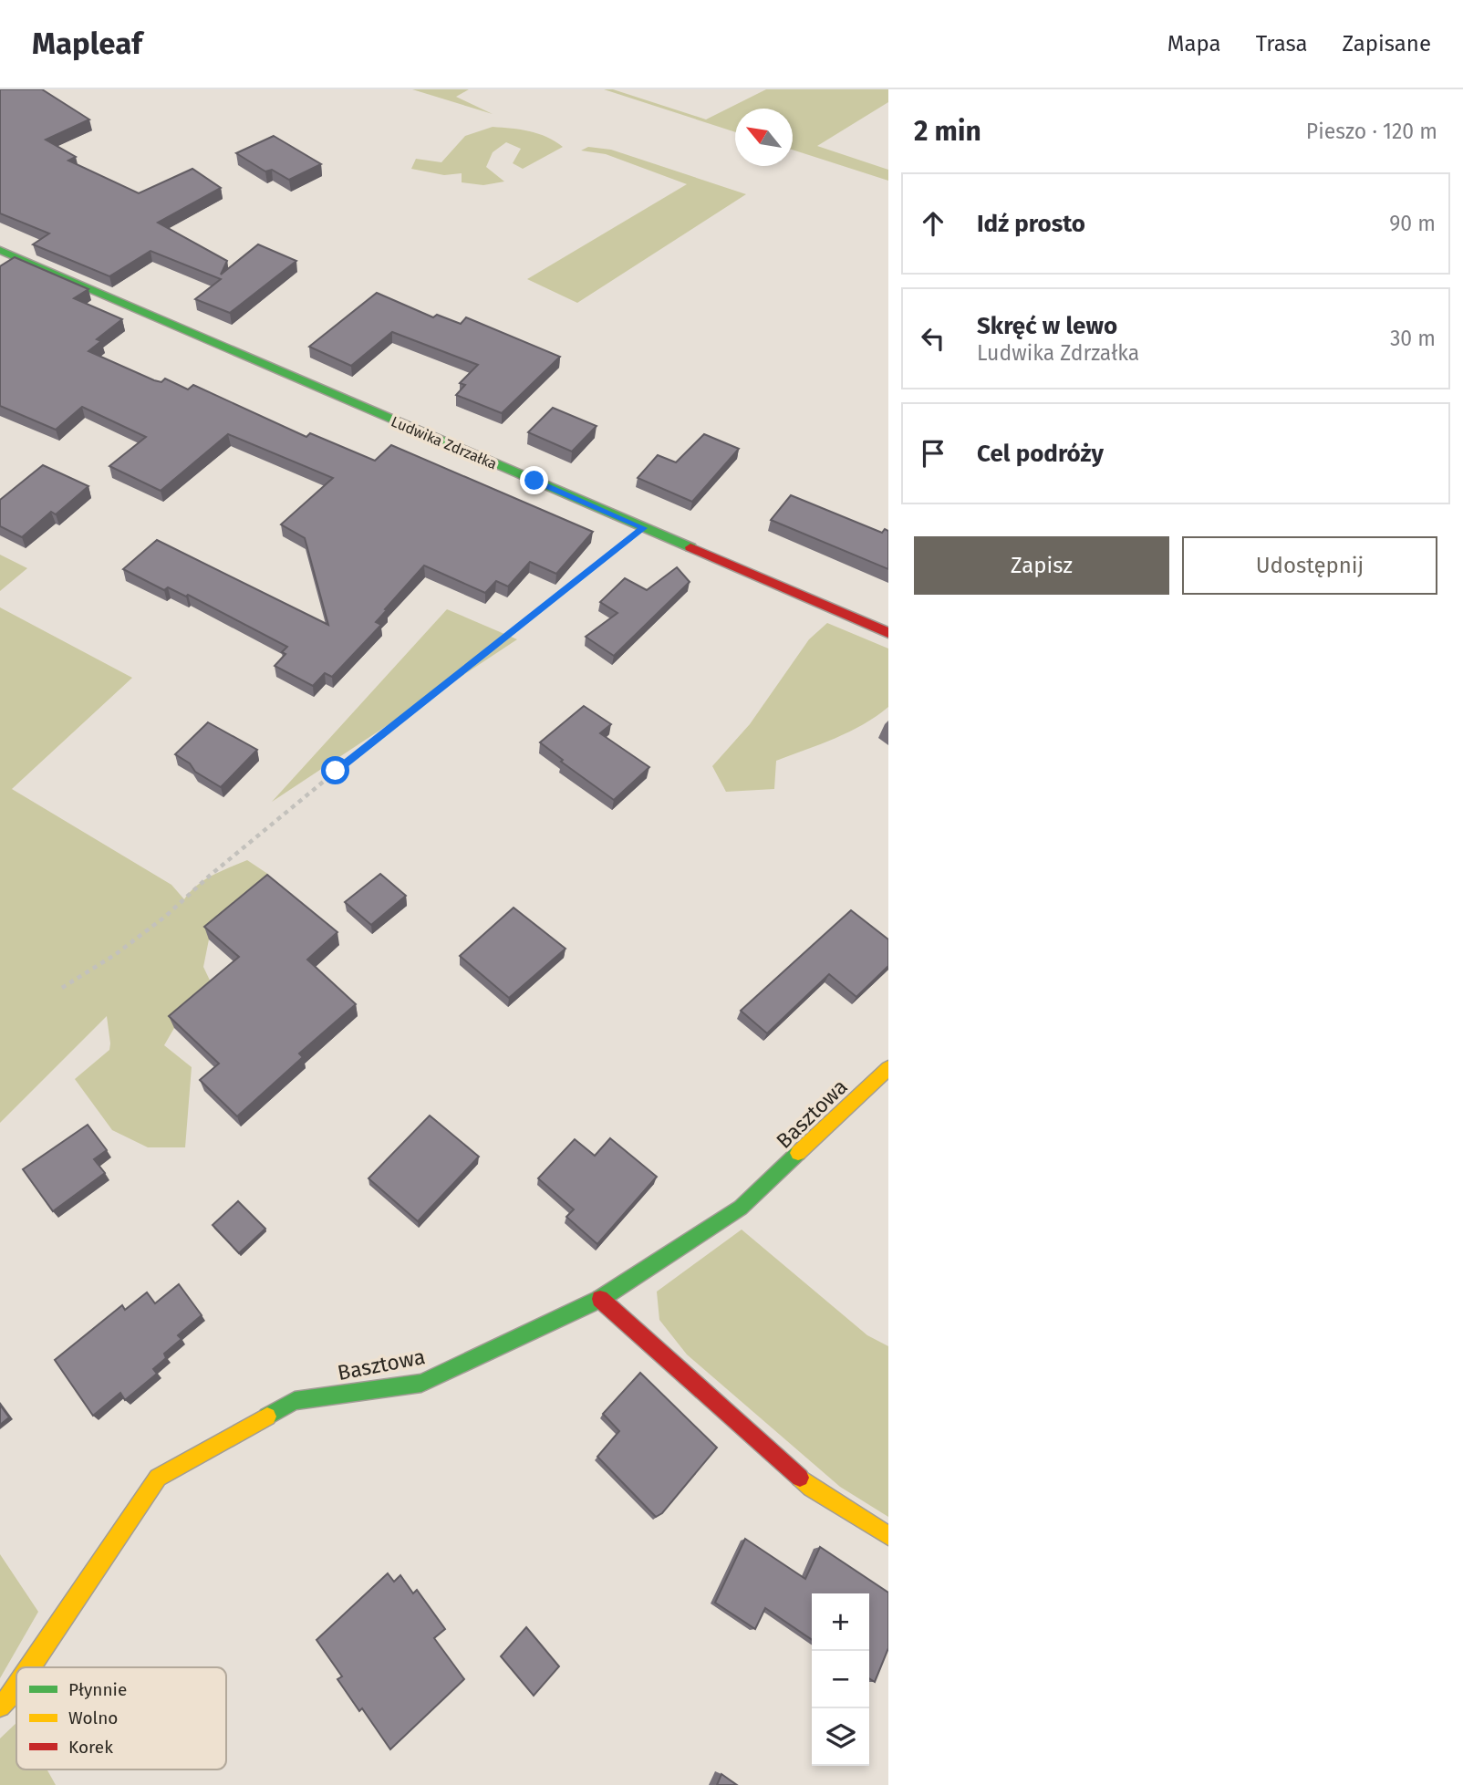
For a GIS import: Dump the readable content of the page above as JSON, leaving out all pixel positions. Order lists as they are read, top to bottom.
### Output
{
  "streets": {
    "street": ["Ludwika Zdrzałka", "Basztowa"]
  },
  "legend": ["Płynnie", "Wolno", "Korek"],
  "north": "top left",
  "page": {
    "header": "Mapleaf",
    "nav": ["Mapa", "Trasa", "Zapisane"],
    "heading": ["2 min", "Pieszo · 120 m"],
    "list": [
      ["Idź prosto", "90 m"],
      ["Skręć w lewo", "Ludwika Zdrzałka", "30 m"],
      "Cel podróży"
    ],
    "buttons": ["Zapisz", "Udostępnij"],
    "map_buttons": ["+", "−"]
  }
}
